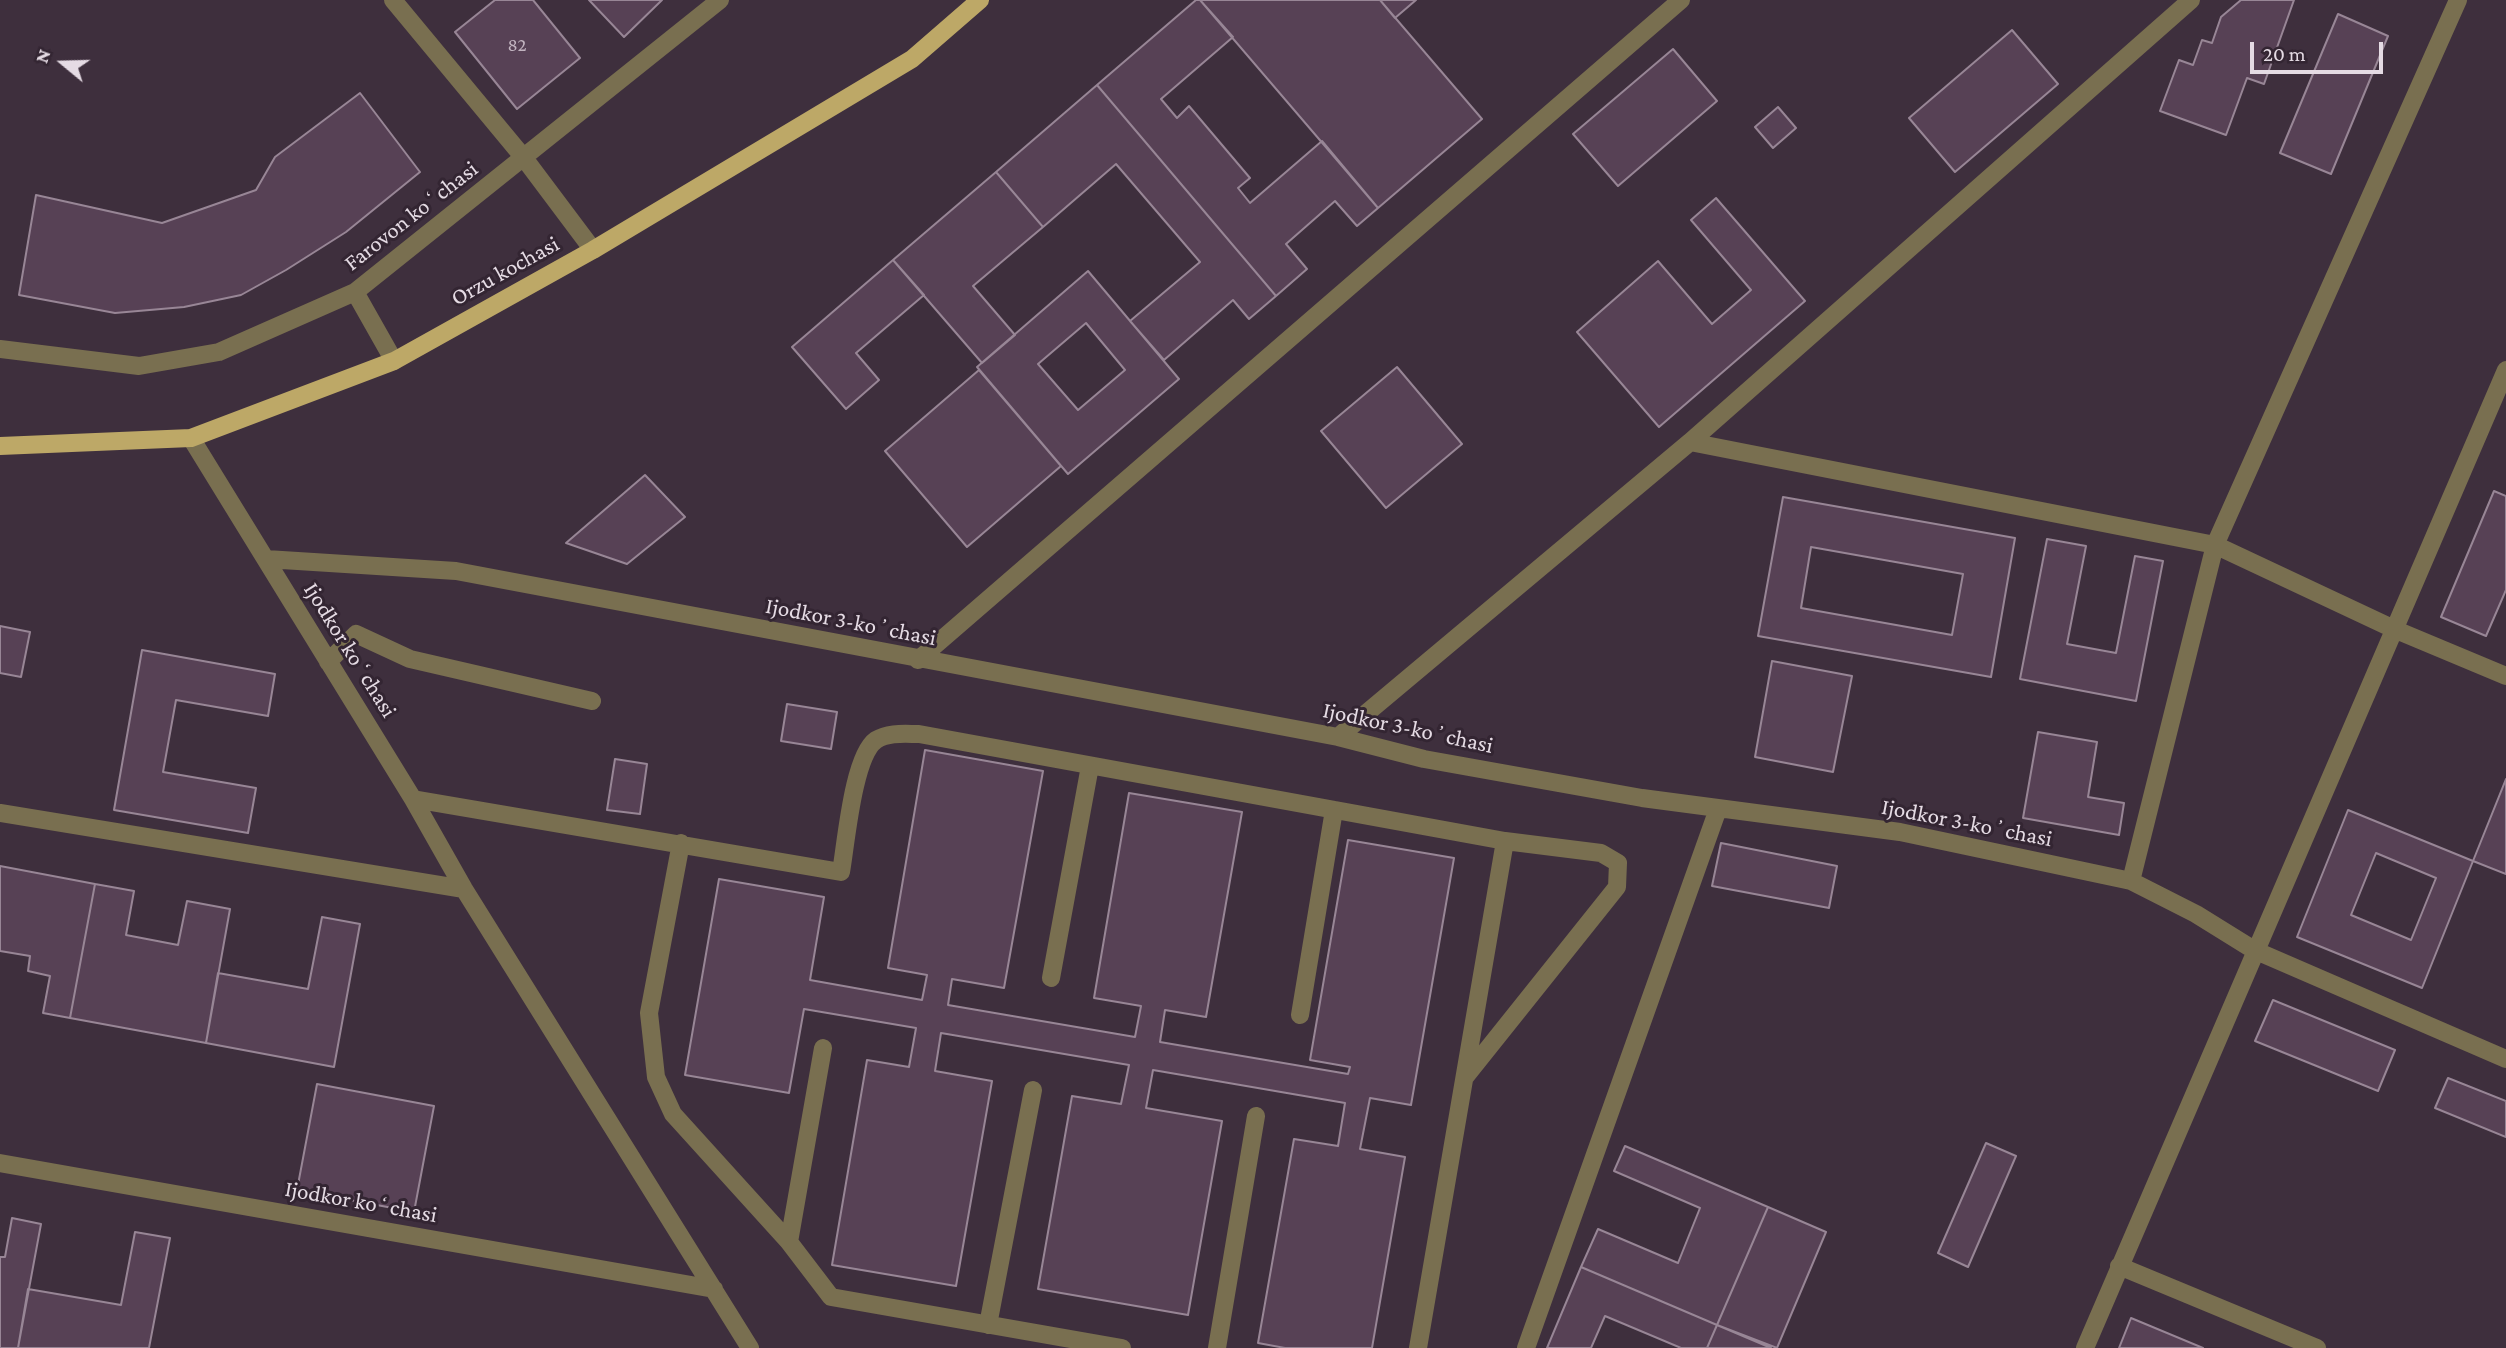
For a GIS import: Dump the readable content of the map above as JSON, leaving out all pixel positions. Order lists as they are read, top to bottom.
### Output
{
  "streets": {
    "main road": ["Orzu kochasi"],
    "street": ["Farovon koʻchasi", "Ijodkor 3-koʼchasi", "Ijodkor koʻchasi"]
  },
  "crossings": [
    ["Orzu kochasi", "Ijodkor koʻchasi"],
    ["Ijodkor 3-koʼchasi", "Ijodkor koʻchasi"]
  ],
  "house_numbers": ["82"],
  "scale_bar": "20 m",
  "north": "left"
}
